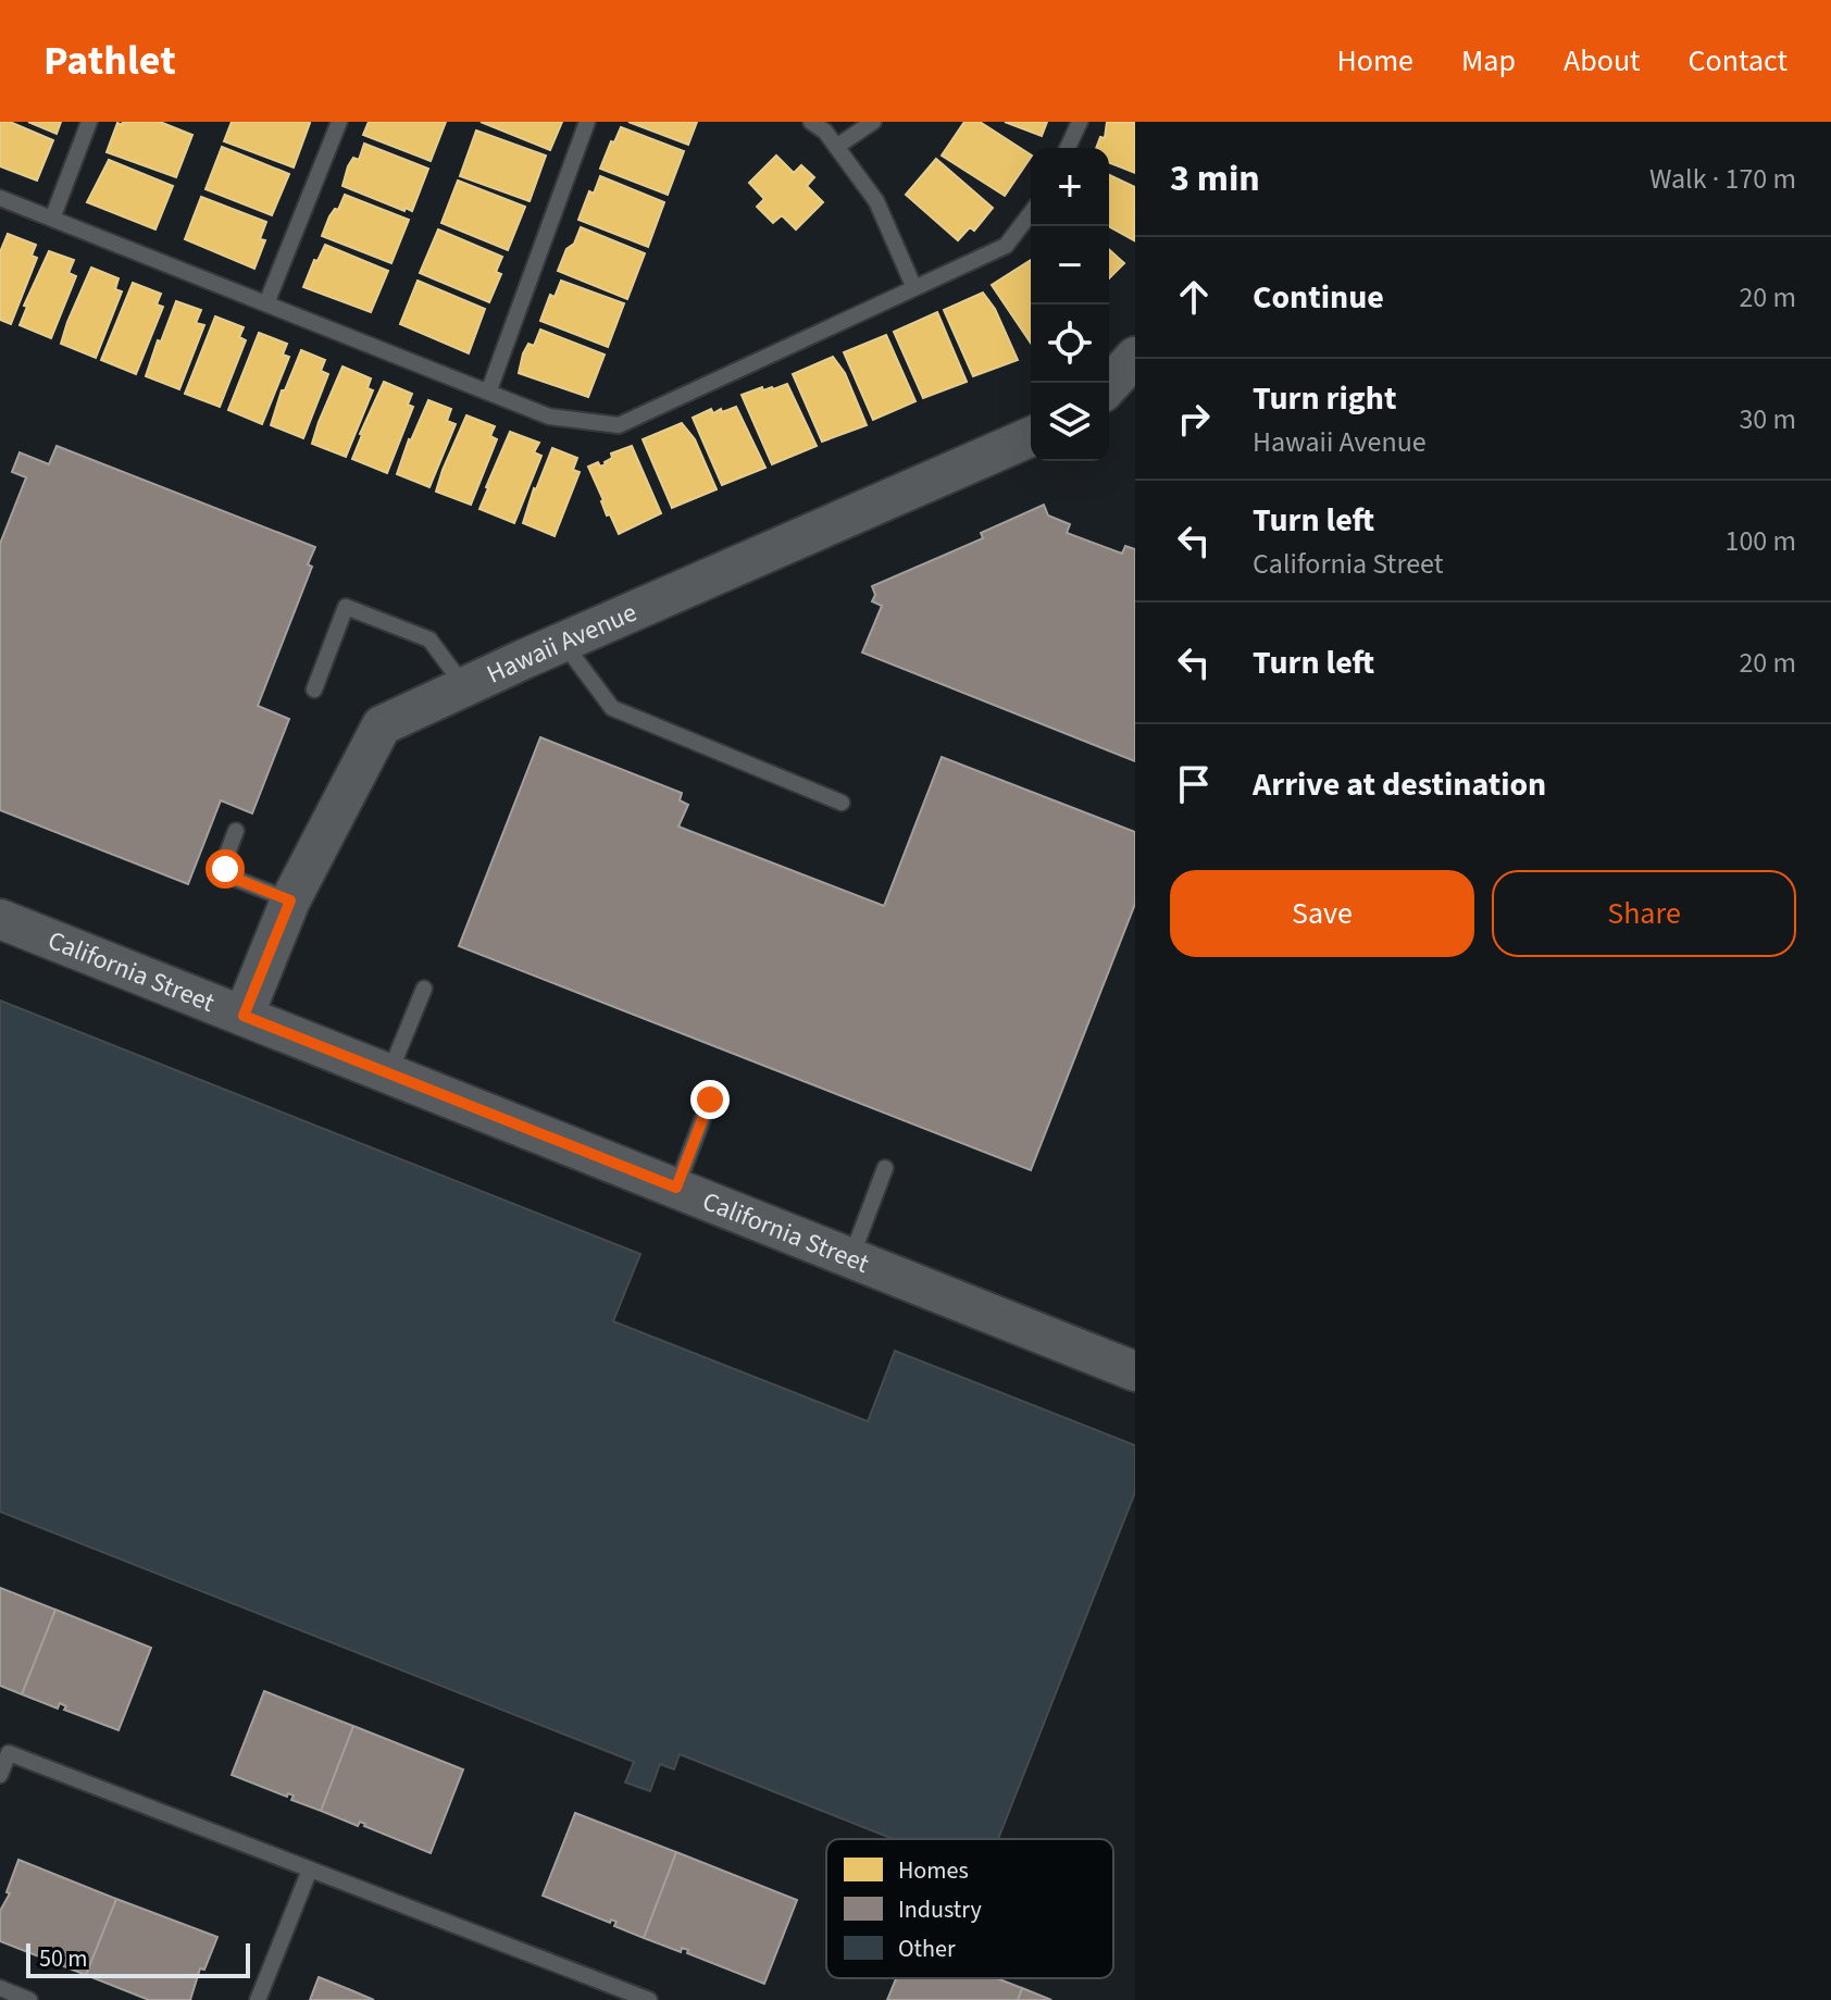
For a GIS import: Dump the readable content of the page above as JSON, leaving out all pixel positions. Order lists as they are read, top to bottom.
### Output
{
  "streets": {
    "street": ["Hawaii Avenue", "California Street"]
  },
  "crossings": [
    ["Hawaii Avenue", "California Street"]
  ],
  "legend": ["Homes", "Industry", "Other"],
  "scale_bar": "50 m",
  "page": {
    "header": "Pathlet",
    "nav": [
      "Home",
      "Map",
      "About",
      "Contact"
    ],
    "heading": ["3 min", "Walk · 170 m"],
    "map_buttons": ["+", "−"],
    "list": [
      ["Continue", "20 m"],
      ["Turn right", "Hawaii Avenue", "30 m"],
      ["Turn left", "California Street", "100 m"],
      ["Turn left", "20 m"],
      "Arrive at destination"
    ],
    "buttons": ["Save", "Share"],
    "scale": "50 m"
  }
}
